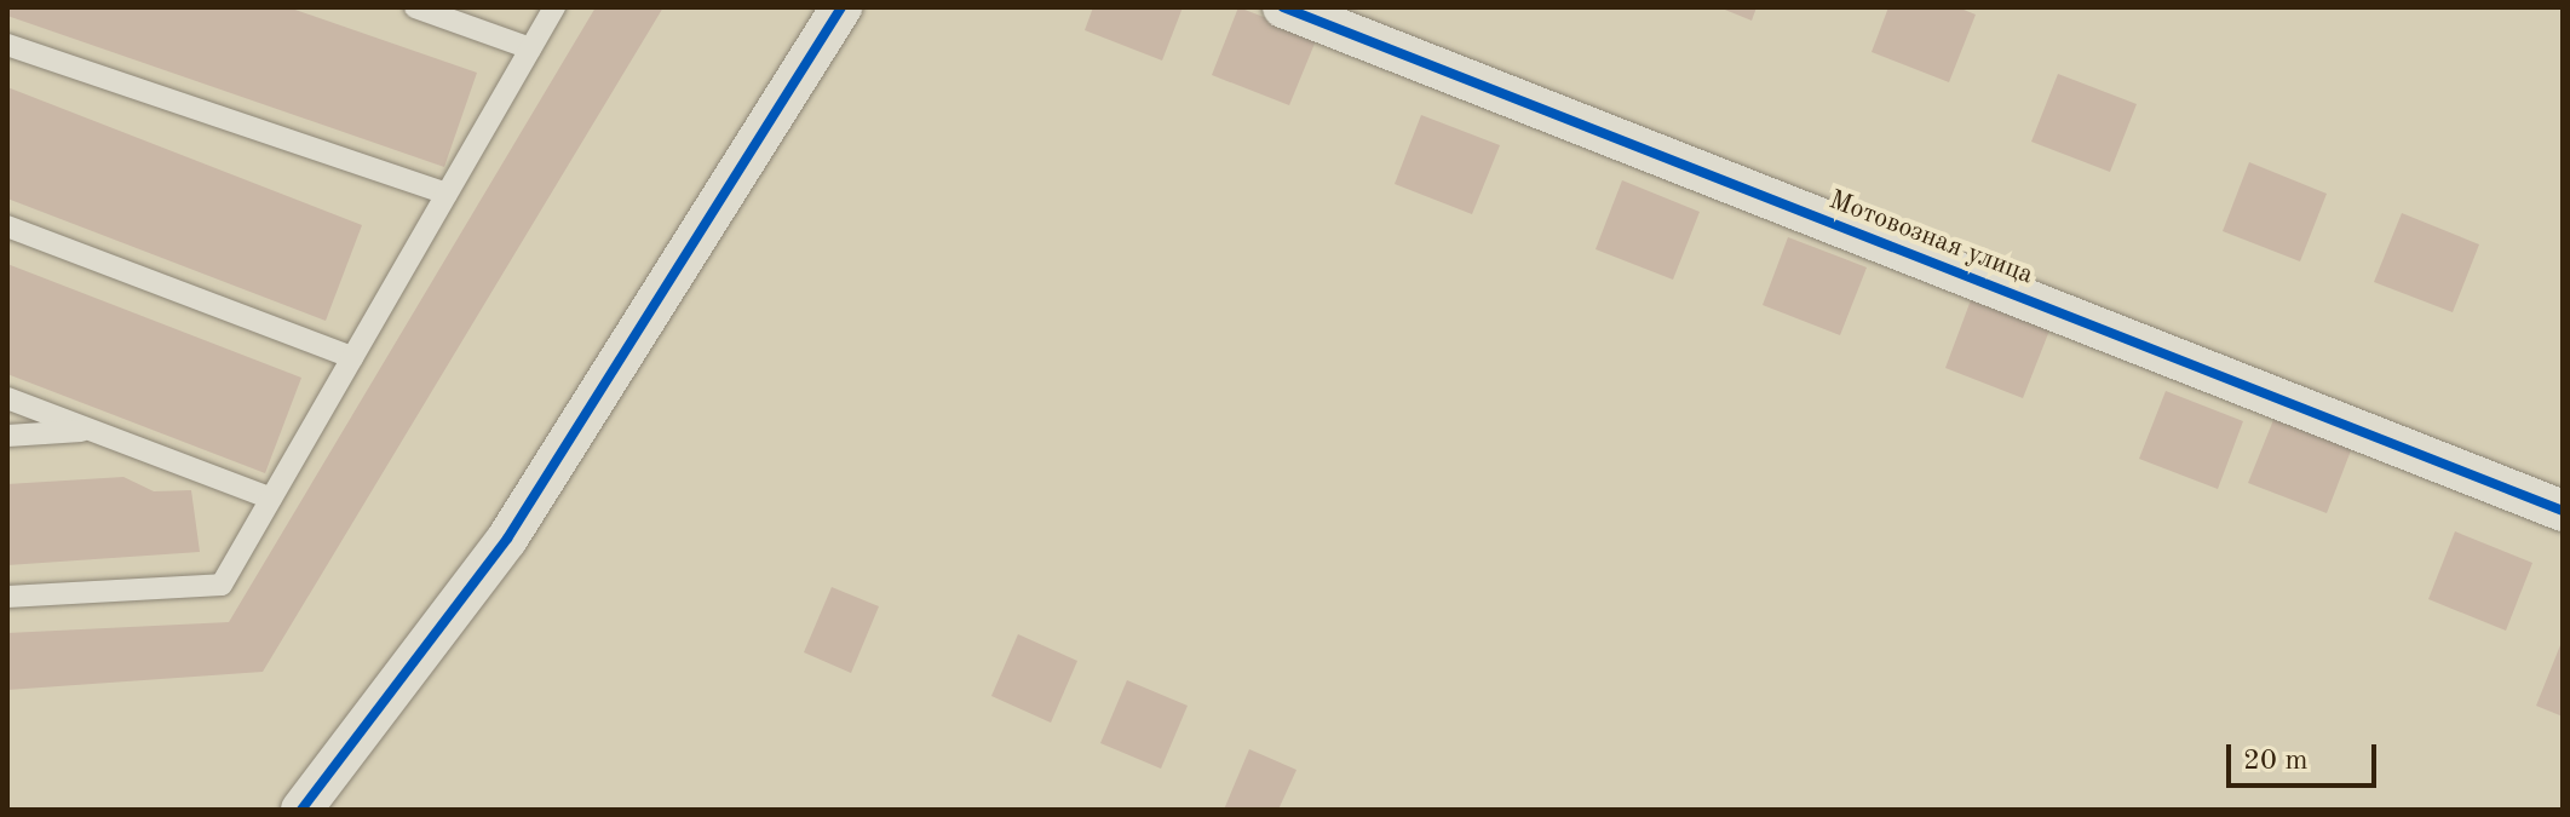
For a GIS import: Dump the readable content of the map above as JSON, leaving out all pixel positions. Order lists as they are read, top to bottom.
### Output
{
  "streets": {
    "street": ["Мотовозная улица"]
  },
  "scale_bar": "20 m"
}
